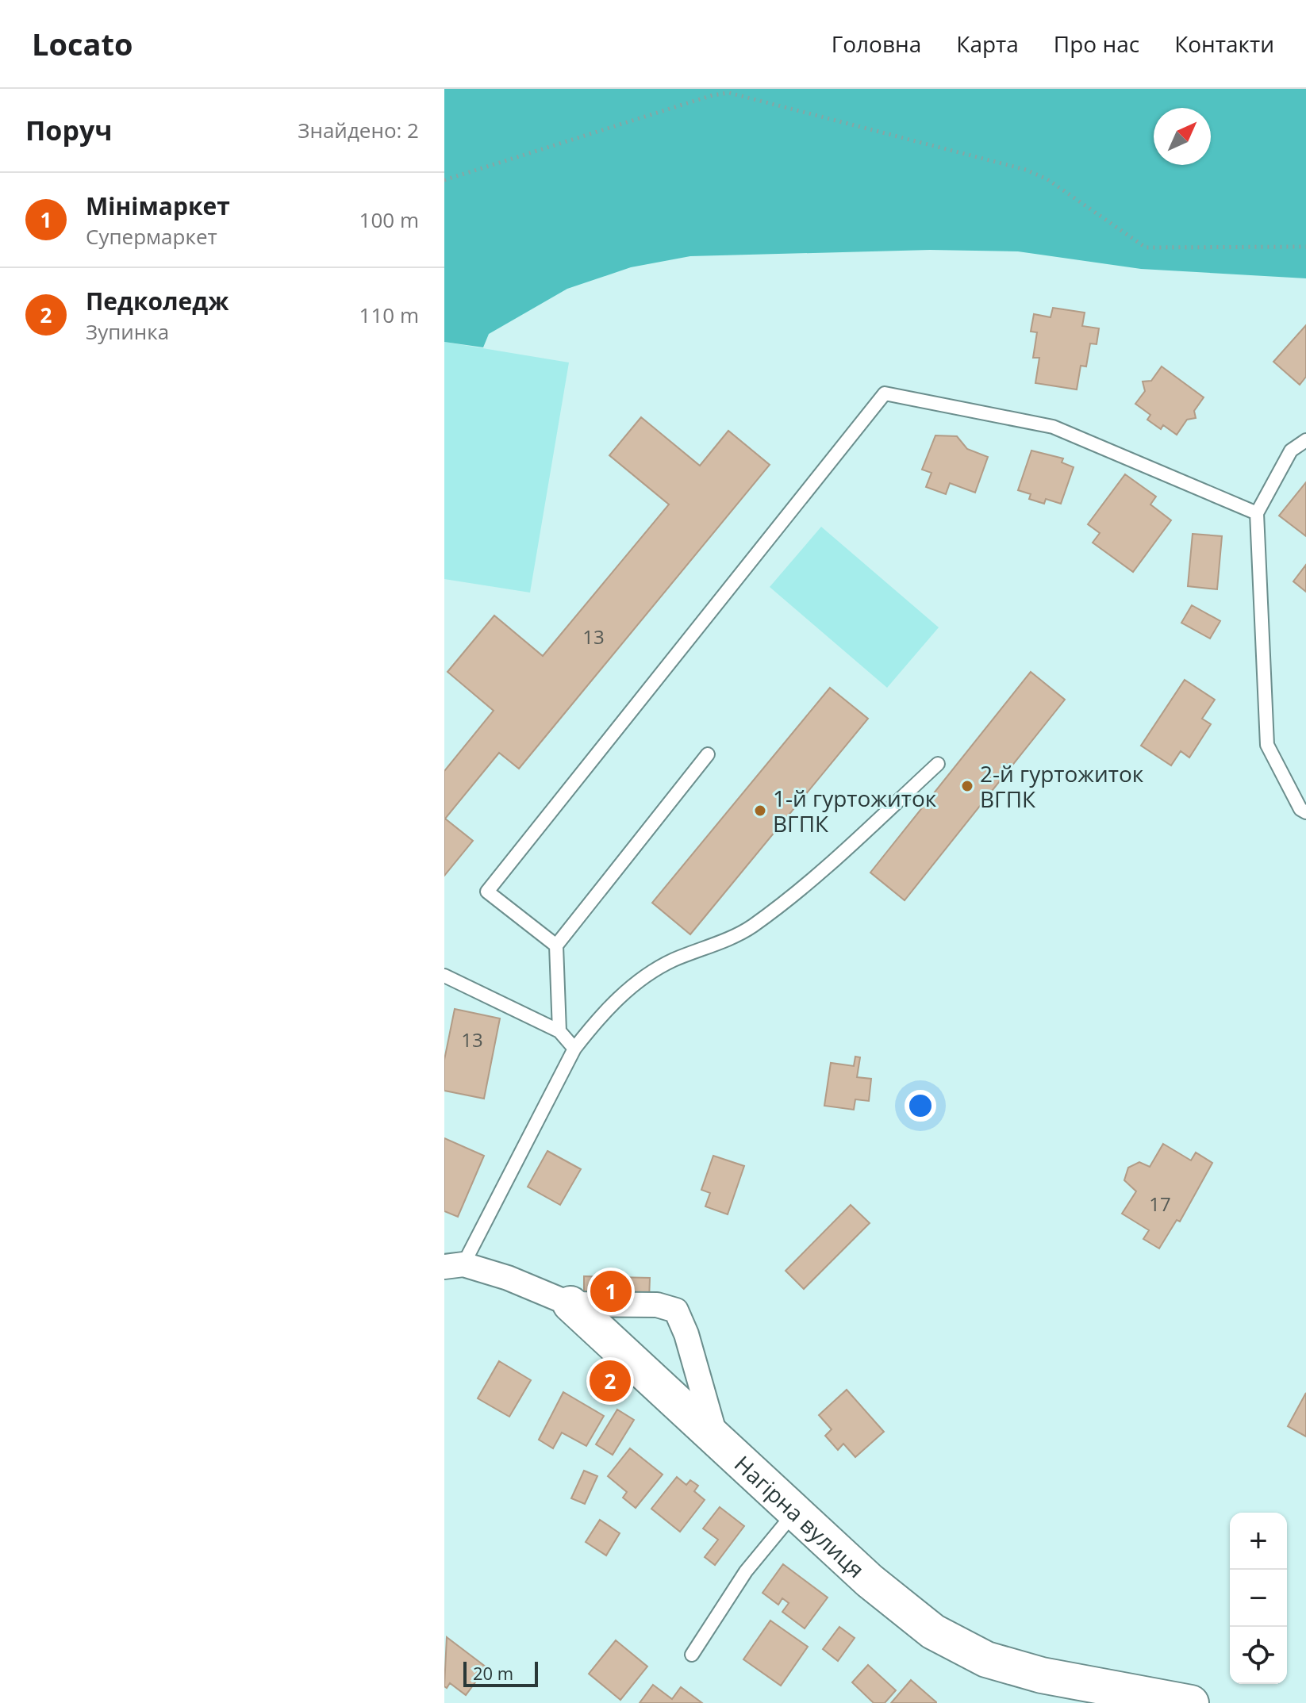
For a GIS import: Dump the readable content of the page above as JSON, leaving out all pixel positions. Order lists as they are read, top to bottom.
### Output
{
  "streets": {
    "street": ["Нагірна вулиця"]
  },
  "places": ["2-й гуртожиток ВГПК", "1-й гуртожиток ВГПК"],
  "house_numbers": ["13", "13", "17"],
  "scale_bar": "20 m",
  "north": "top right",
  "page": {
    "header": "Locato",
    "nav": [
      "Головна",
      "Карта",
      "Про нас",
      "Контакти"
    ],
    "heading": ["Поруч", "Знайдено: 2"],
    "list": [
      {
        "mark": "1",
        "name": "Мінімаркет",
        "note": "Супермаркет",
        "value": "100 m"
      },
      {
        "mark": "2",
        "name": "Педколедж",
        "note": "Зупинка",
        "value": "110 m"
      }
    ],
    "pins": ["1", "2"],
    "map_buttons": ["+", "−"],
    "scale": "20 m"
  }
}
